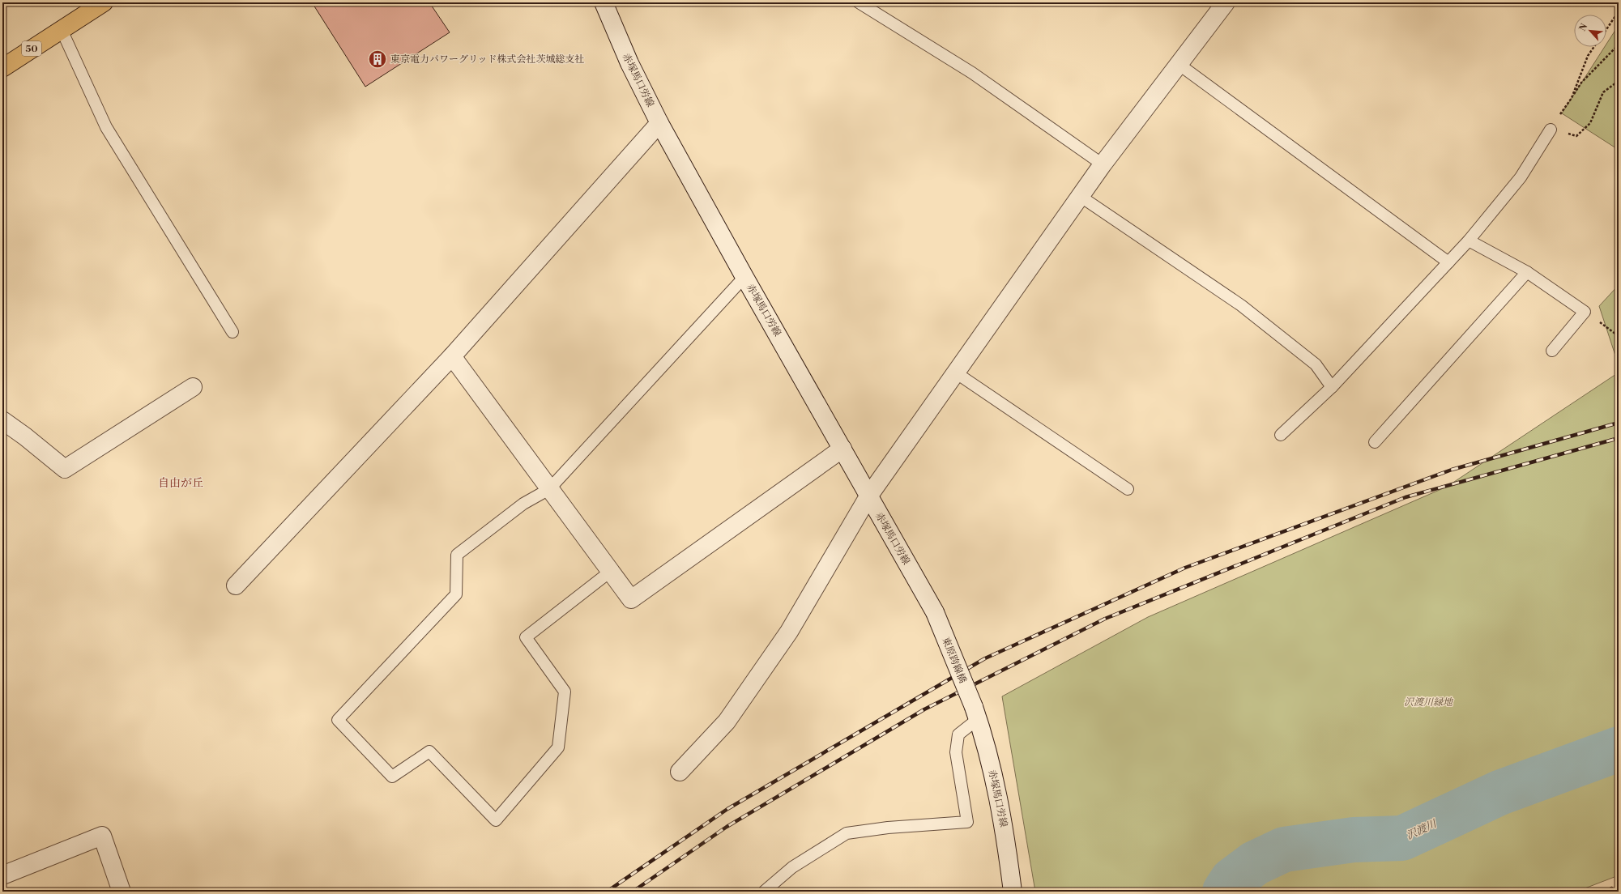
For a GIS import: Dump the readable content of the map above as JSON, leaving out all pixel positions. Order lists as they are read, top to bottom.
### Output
{
  "streets": {
    "highway": ["50"],
    "street": ["赤塚馬口労線", "東原跨線橋"]
  },
  "crossings": [
    ["赤塚馬口労線", "東原跨線橋"]
  ],
  "districts": ["自由が丘"],
  "water": ["沢渡川"],
  "parks": ["沢渡川緑地"],
  "places": {
    "building": ["東京電力パワーグリッド株式会社茨城総支社"]
  },
  "north": "top left"
}
